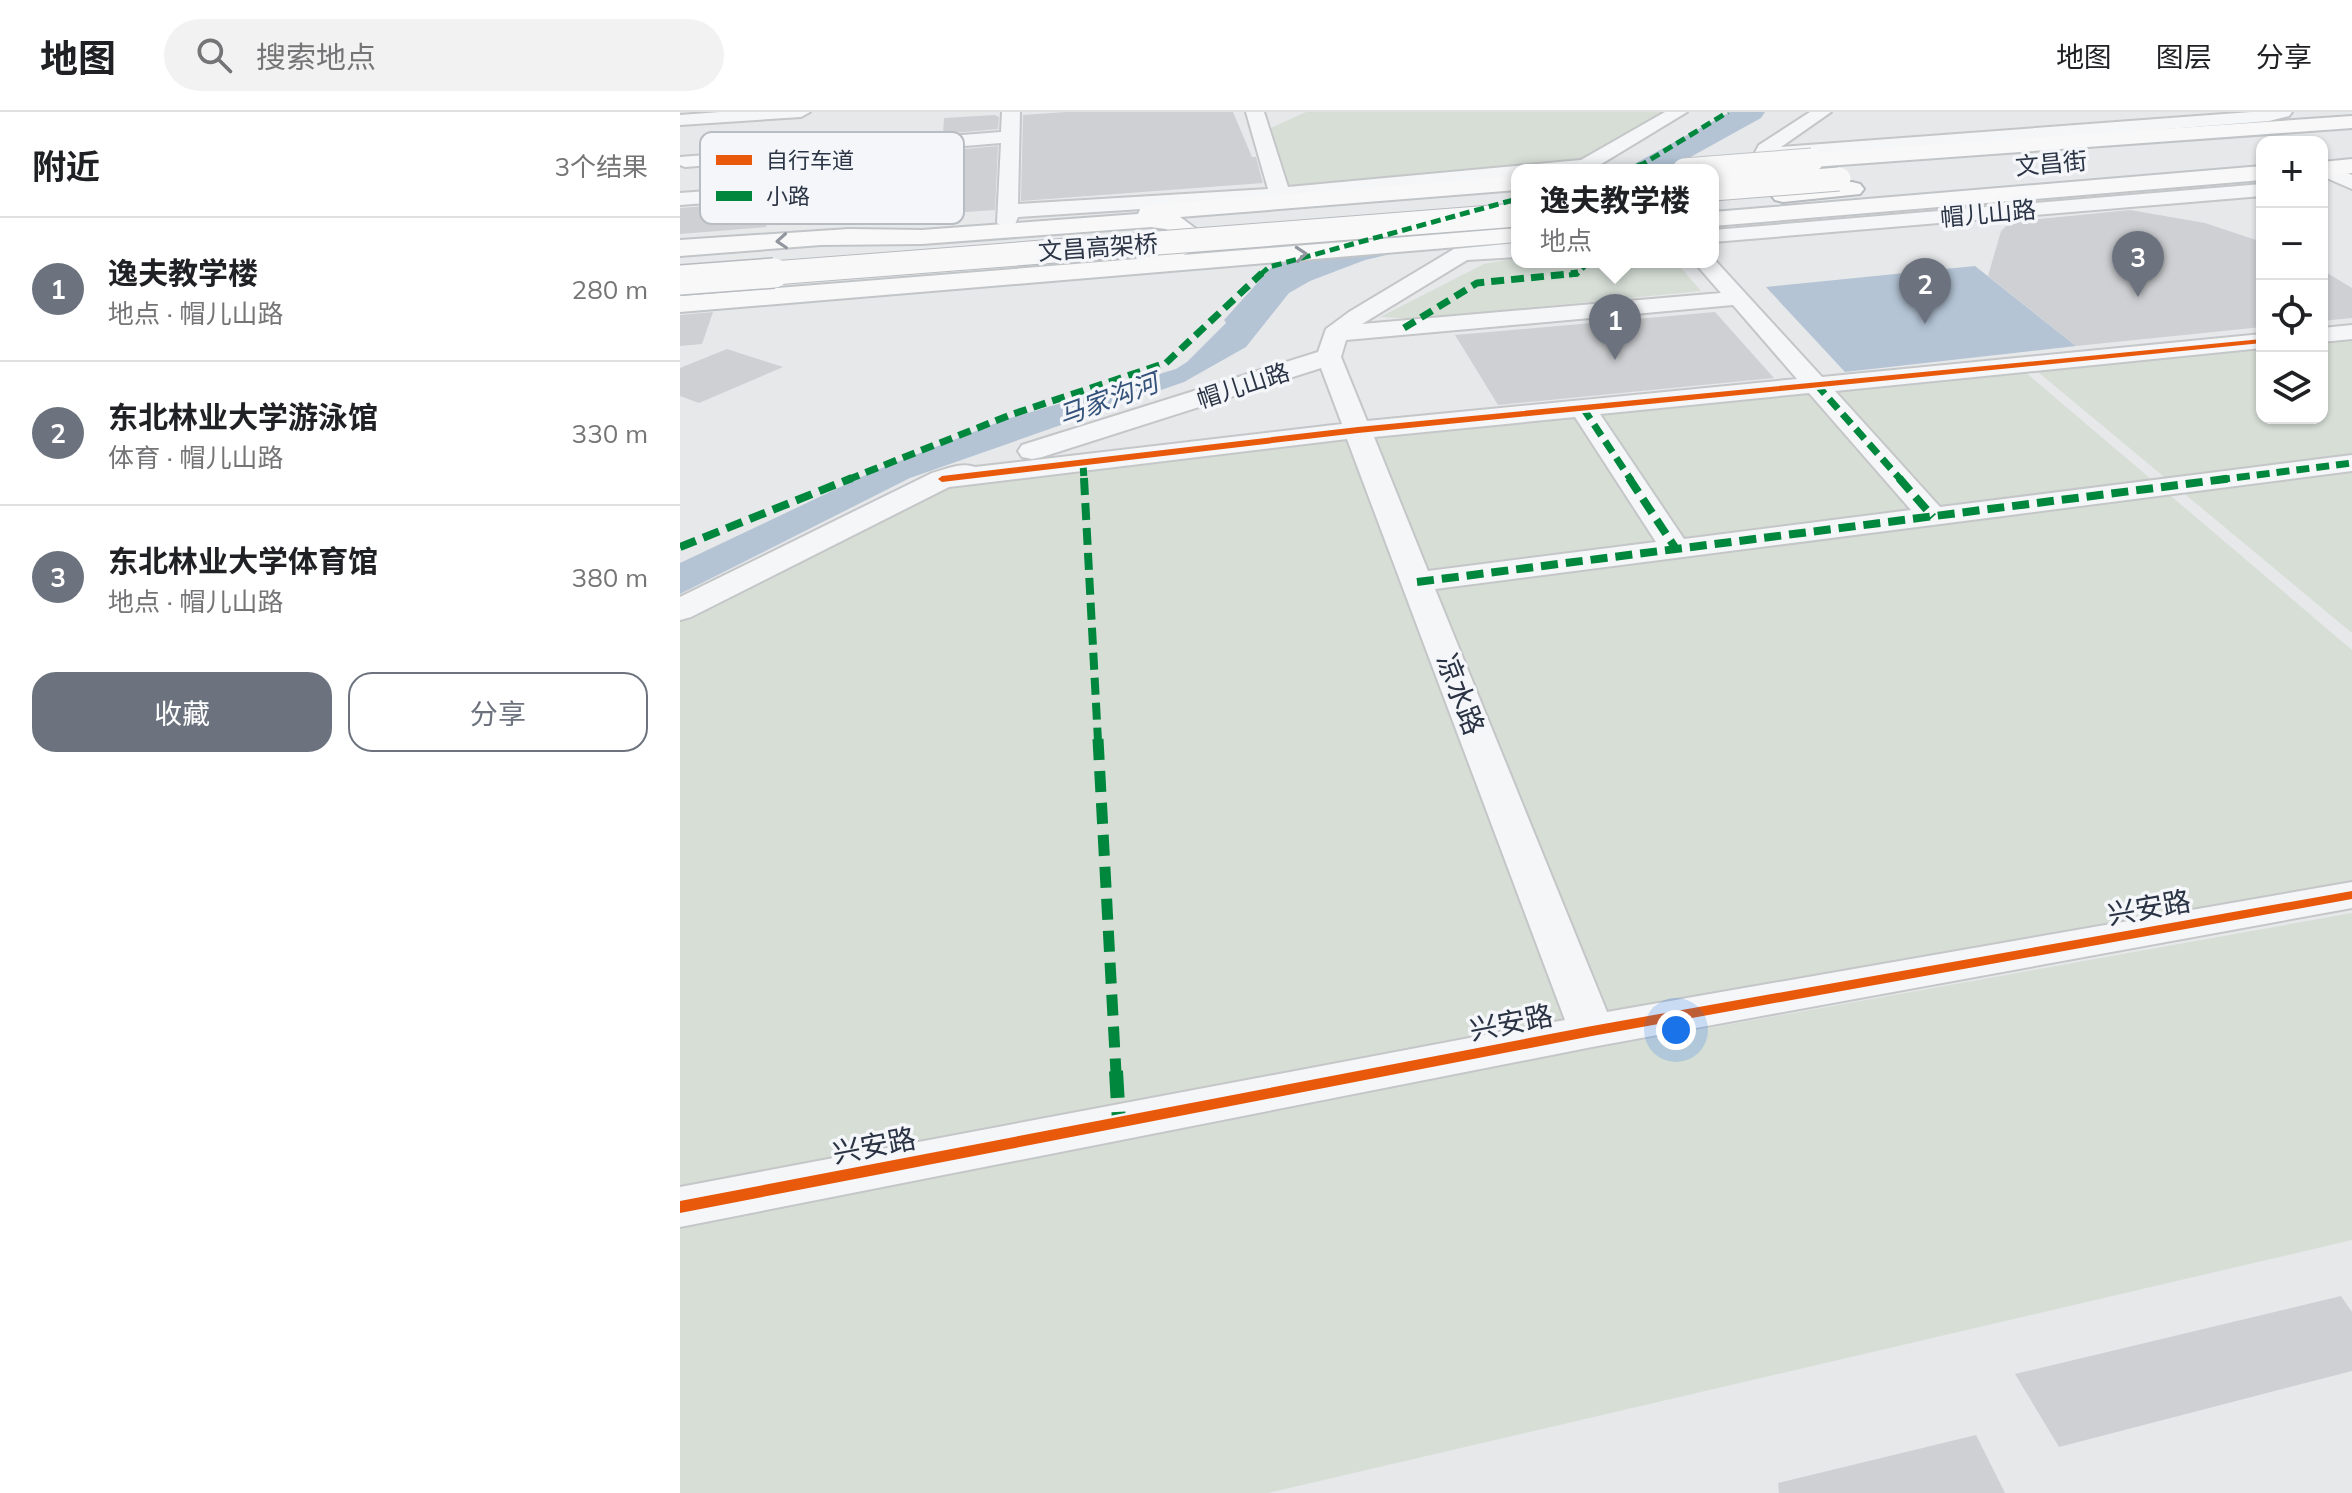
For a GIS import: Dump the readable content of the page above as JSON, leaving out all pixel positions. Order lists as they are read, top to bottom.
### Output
{
  "streets": {
    "main road": ["文昌街", "文昌高架桥"],
    "street": ["帽儿山路", "凉水路", "兴安路"]
  },
  "crossings": [
    ["帽儿山路", "凉水路"],
    ["凉水路", "兴安路"]
  ],
  "water": ["马家沟河"],
  "legend": ["自行车道", "小路"],
  "page": {
    "header": "地图",
    "search": "搜索地点",
    "nav": ["地图", "图层", "分享"],
    "heading": ["附近", "3个结果"],
    "map_buttons": ["+", "−"],
    "popup": ["逸夫教学楼", "地点"],
    "list": [
      {
        "mark": "1",
        "name": "逸夫教学楼",
        "note": "地点 · 帽儿山路",
        "value": "280 m"
      },
      {
        "mark": "2",
        "name": "东北林业大学游泳馆",
        "note": "体育 · 帽儿山路",
        "value": "330 m"
      },
      {
        "mark": "3",
        "name": "东北林业大学体育馆",
        "note": "地点 · 帽儿山路",
        "value": "380 m"
      }
    ],
    "pins": ["3", "2", "1"],
    "buttons": ["收藏", "分享"]
  }
}
